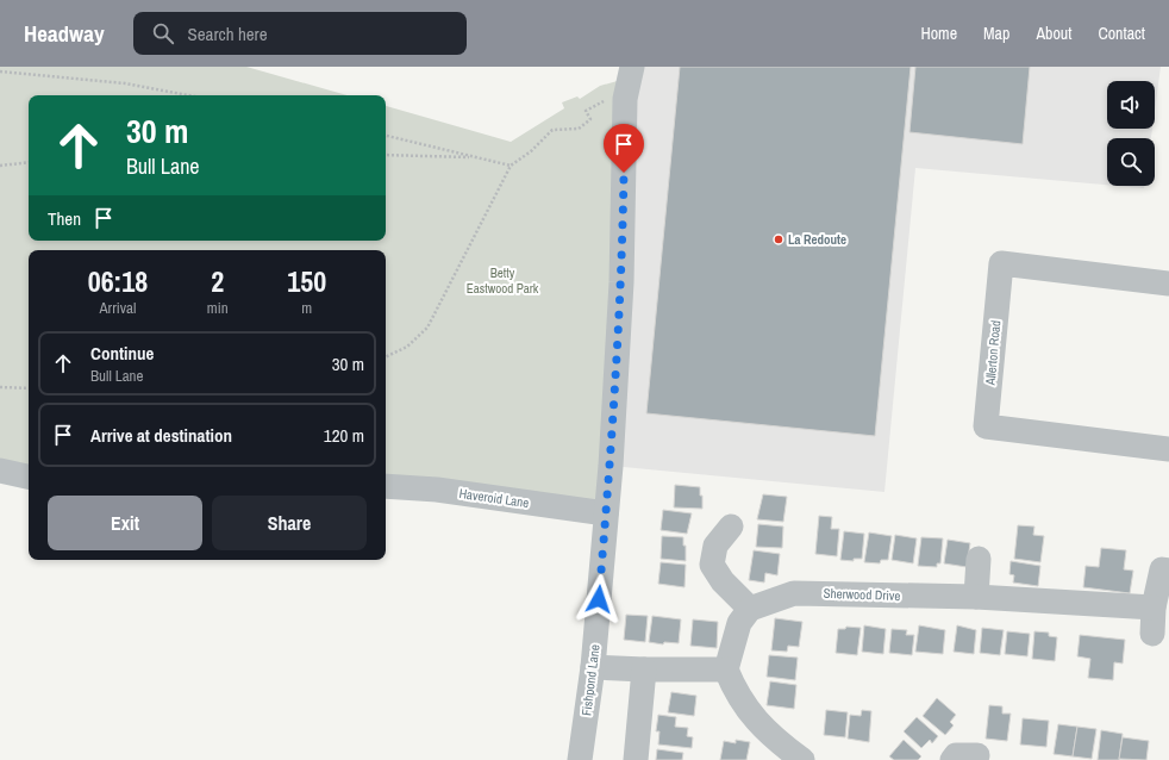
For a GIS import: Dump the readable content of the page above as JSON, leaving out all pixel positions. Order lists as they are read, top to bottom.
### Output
{
  "streets": {
    "street": [
      "Allerton Road",
      "Haveroid Lane",
      "Sherwood Drive",
      "Fishpond Lane"
    ]
  },
  "crossings": [
    ["Haveroid Lane", "Fishpond Lane"]
  ],
  "parks": ["Betty Eastwood Park"],
  "places": ["La Redoute"],
  "page": {
    "header": "Headway",
    "search": "Search here",
    "nav": [
      "Home",
      "Map",
      "About",
      "Contact"
    ],
    "turn": ["30 m", "Bull Lane"],
    "then": "Then",
    "eta": [
      "06:18",
      "Arrival",
      "2",
      "min",
      "150",
      "m"
    ],
    "list": [
      {
        "name": "Continue",
        "note": "Bull Lane",
        "value": "30 m"
      },
      {
        "name": "Arrive at destination",
        "value": "120 m"
      }
    ],
    "buttons": ["Exit", "Share"]
  }
}
